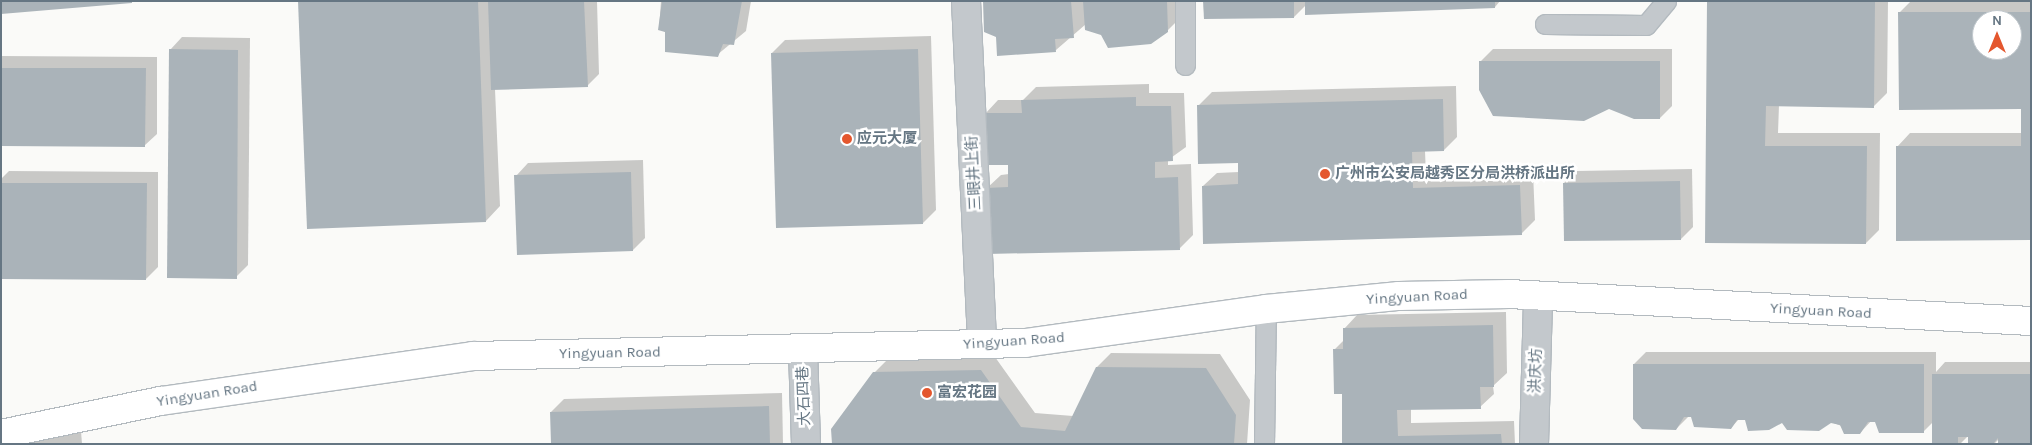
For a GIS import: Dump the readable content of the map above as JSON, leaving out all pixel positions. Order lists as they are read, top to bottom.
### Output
{
  "streets": {
    "street": [
      "三眼井上街",
      "Yingyuan Road",
      "洪庆坊",
      "大石四巷"
    ]
  },
  "crossings": [
    ["三眼井上街", "Yingyuan Road"],
    ["Yingyuan Road", "洪庆坊"],
    ["Yingyuan Road", "大石四巷"]
  ],
  "places": ["应元大厦", "广州市公安局越秀区分局洪桥派出所", "富宏花园"],
  "north": "top"
}
